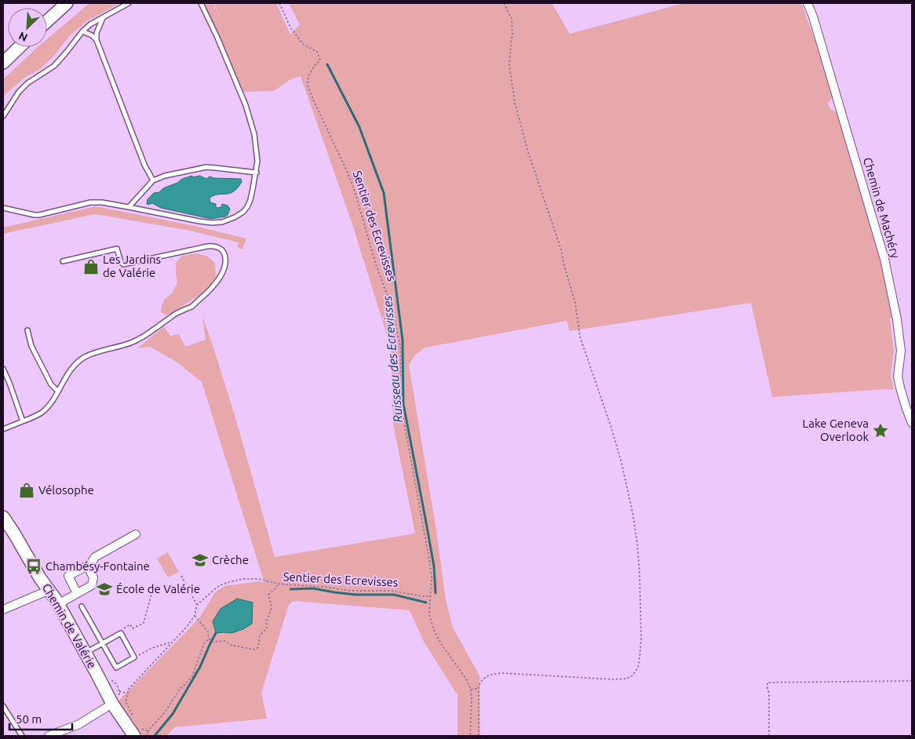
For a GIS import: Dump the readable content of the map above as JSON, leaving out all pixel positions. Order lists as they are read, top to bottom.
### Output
{
  "streets": {
    "street": ["Chemin de Machéry", "Chemin de Valérie"],
    "path": ["Sentier des Ecrevisses"]
  },
  "water": ["Ruisseau des Ecrevisses"],
  "places": {
    "shop": ["Les Jardins de Valérie", "Vélosophe"],
    "place": ["Lake Geneva Overlook"],
    "school or university": ["Crèche", "École de Valérie"],
    "bus stop": ["Chambésy-Fontaine"]
  },
  "scale_bar": "50 m",
  "north": "bottom left"
}
